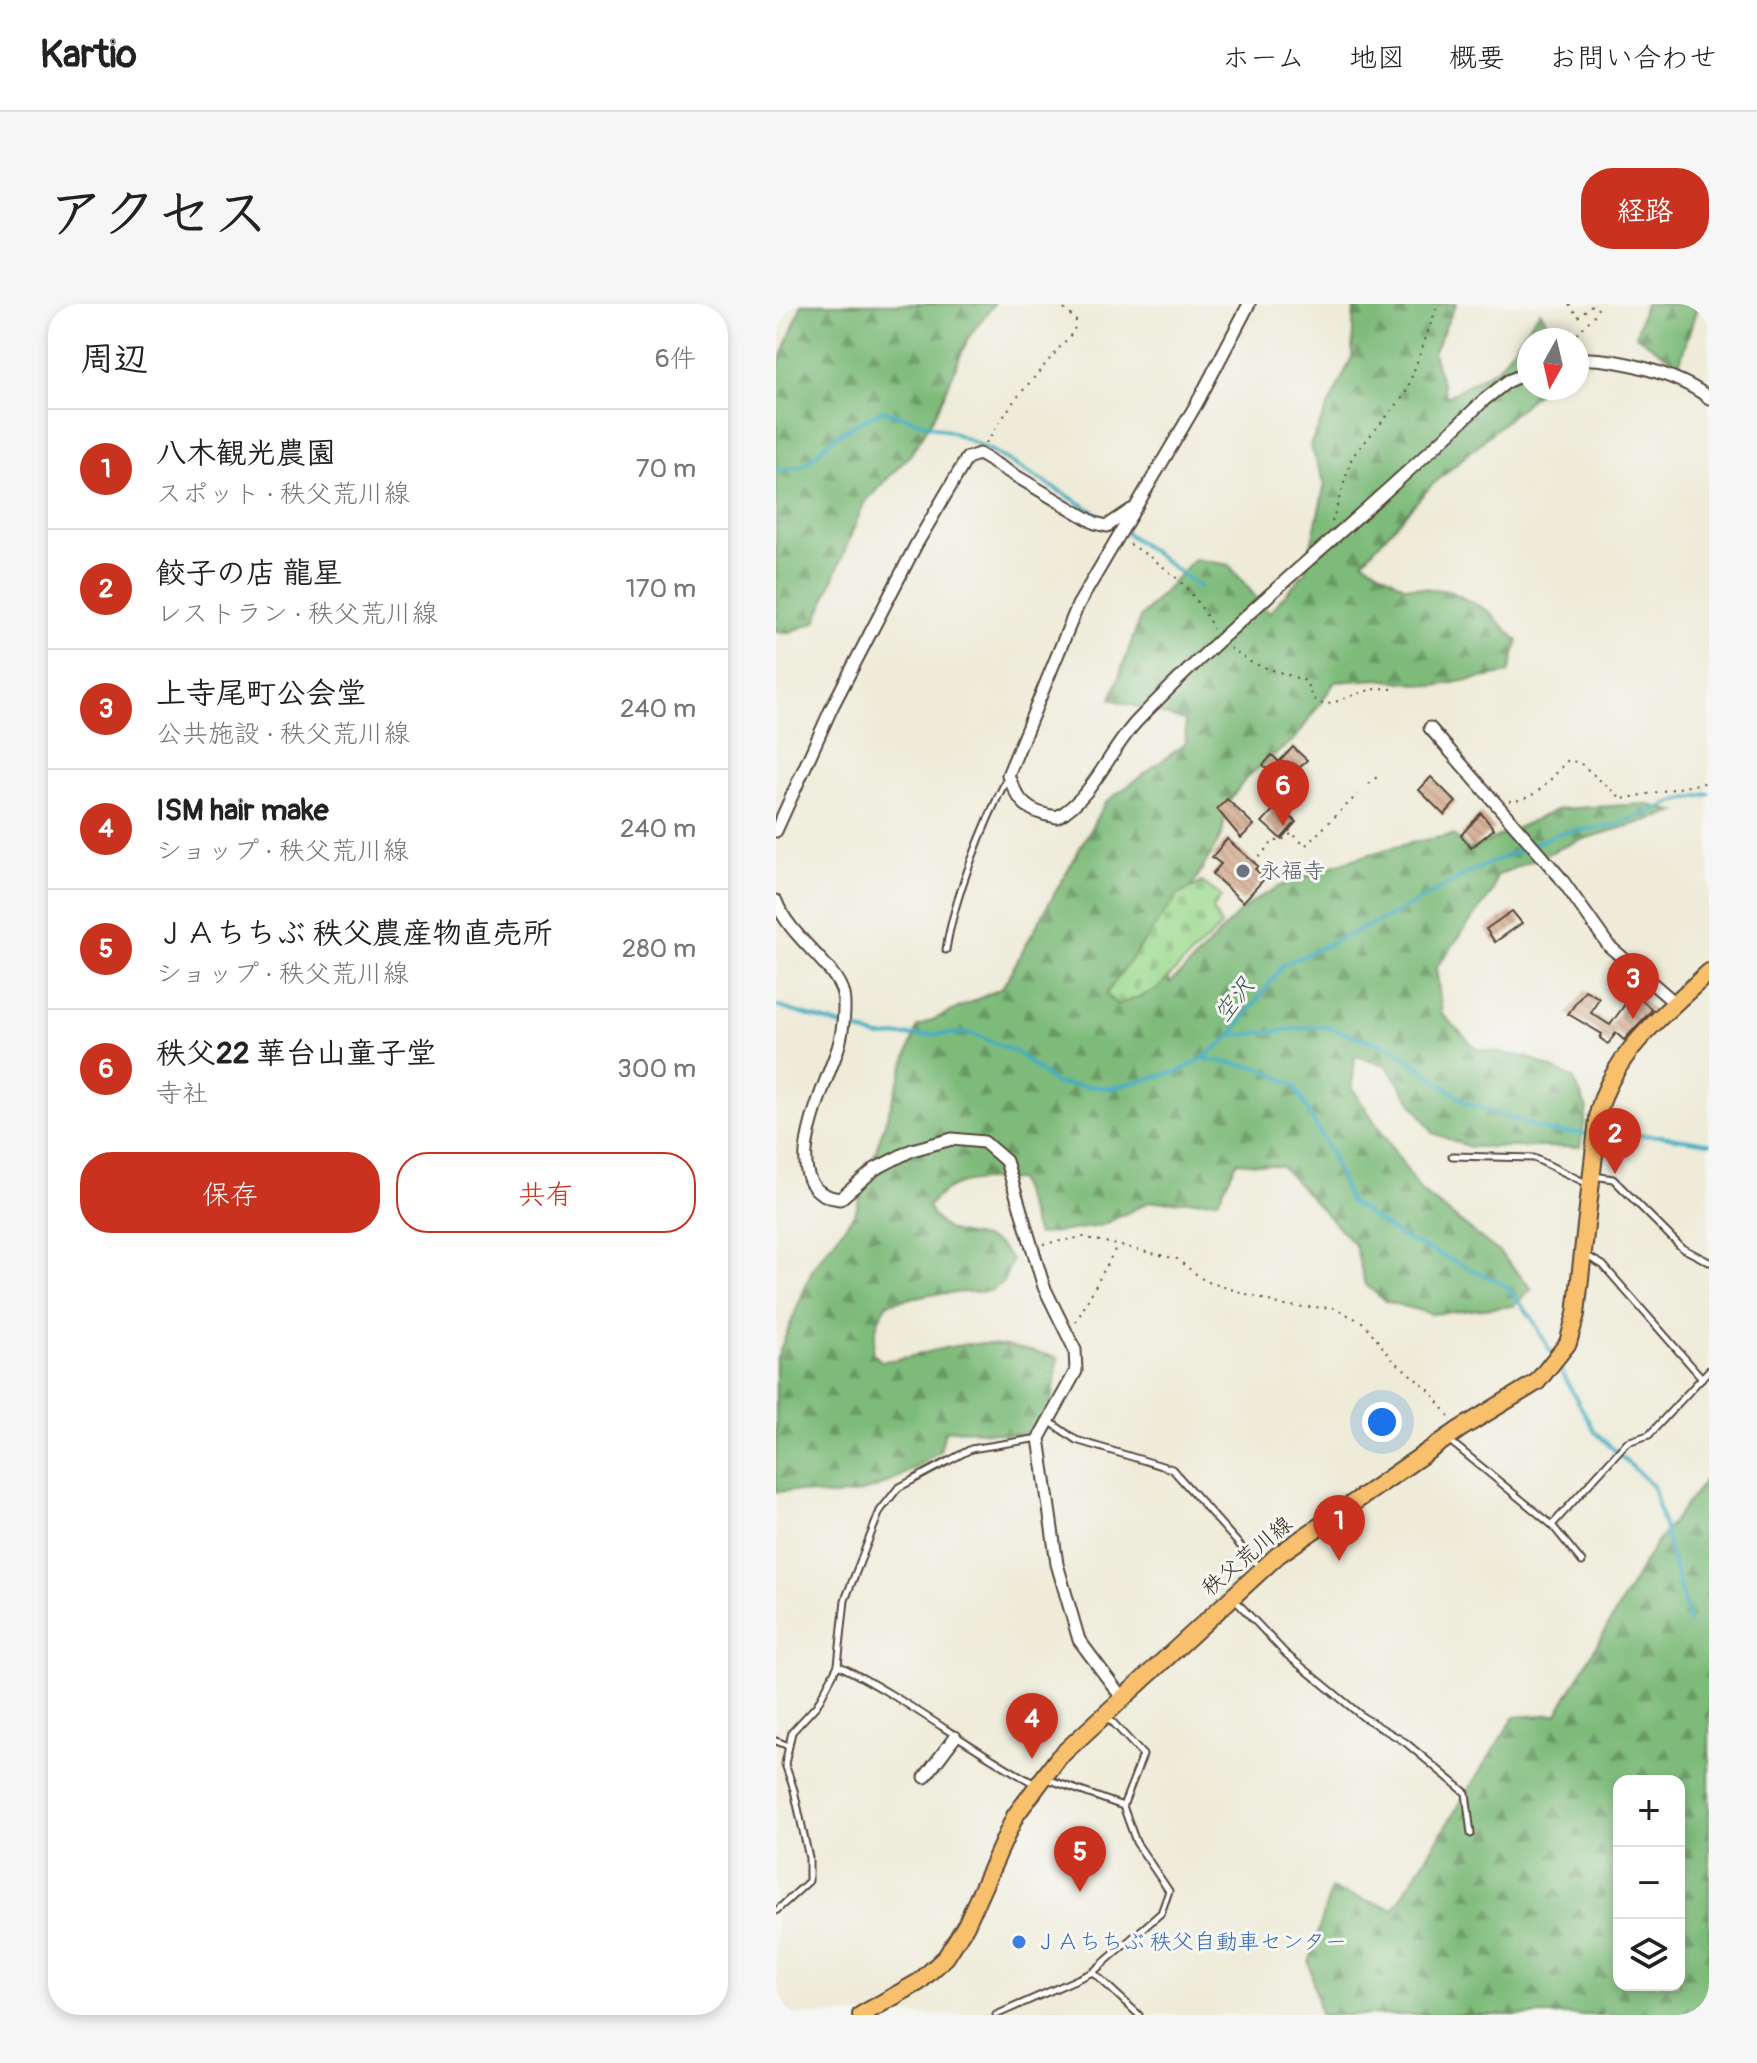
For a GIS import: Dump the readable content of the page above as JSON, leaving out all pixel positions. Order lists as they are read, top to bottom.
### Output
{
  "streets": {
    "main road": ["秩父荒川線"]
  },
  "water": ["空沢"],
  "places": ["永福寺", "ＪＡちちぶ 秩父自動車センター"],
  "north": "bottom",
  "page": {
    "header": "Kartio",
    "nav": [
      "ホーム",
      "地図",
      "概要",
      "お問い合わせ"
    ],
    "title": "アクセス",
    "buttons": [
      "経路",
      ["保存", "共有"]
    ],
    "heading": ["周辺", "6件"],
    "list": [
      {
        "mark": "1",
        "name": "八木観光農園",
        "note": "スポット · 秩父荒川線",
        "value": "70 m"
      },
      {
        "mark": "2",
        "name": "餃子の店 龍星",
        "note": "レストラン · 秩父荒川線",
        "value": "170 m"
      },
      {
        "mark": "3",
        "name": "上寺尾町公会堂",
        "note": "公共施設 · 秩父荒川線",
        "value": "240 m"
      },
      {
        "mark": "4",
        "name": "ISM hair make",
        "note": "ショップ · 秩父荒川線",
        "value": "240 m"
      },
      {
        "mark": "5",
        "name": "ＪＡちちぶ 秩父農産物直売所",
        "note": "ショップ · 秩父荒川線",
        "value": "280 m"
      },
      {
        "mark": "6",
        "name": "秩父22 華台山童子堂",
        "note": "寺社",
        "value": "300 m"
      }
    ],
    "pins": [
      "6",
      "3",
      "2",
      "1",
      "4",
      "5"
    ],
    "map_buttons": ["+", "−"]
  }
}
